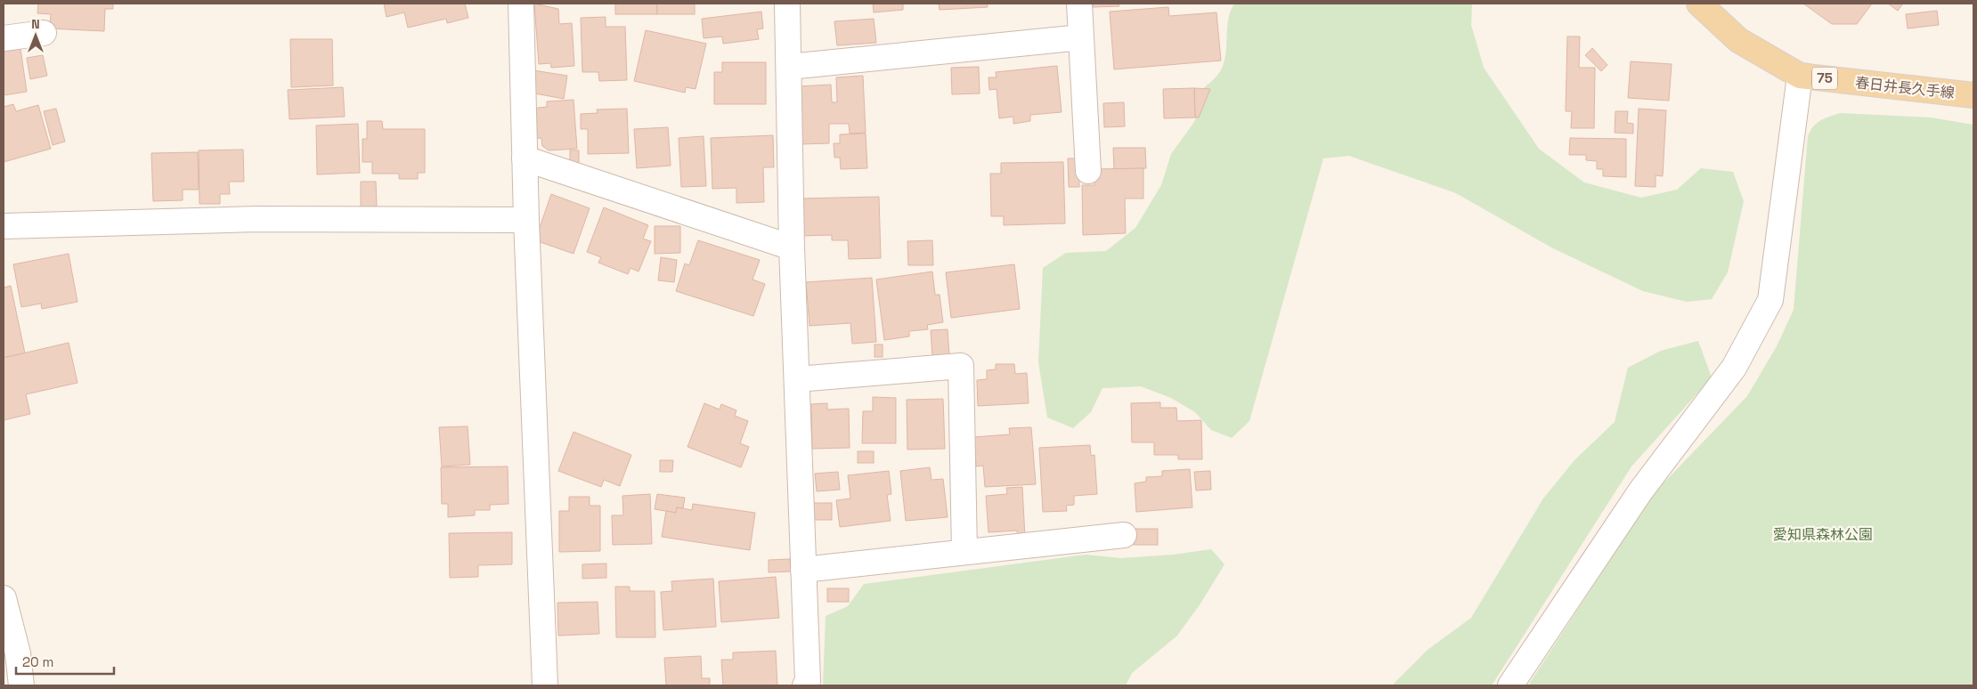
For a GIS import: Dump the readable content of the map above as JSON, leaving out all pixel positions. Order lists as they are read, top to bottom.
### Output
{
  "streets": {
    "main road": ["75", "春日井長久手線"]
  },
  "parks": ["愛知県森林公園"],
  "scale_bar": "20 m",
  "north": "top"
}
